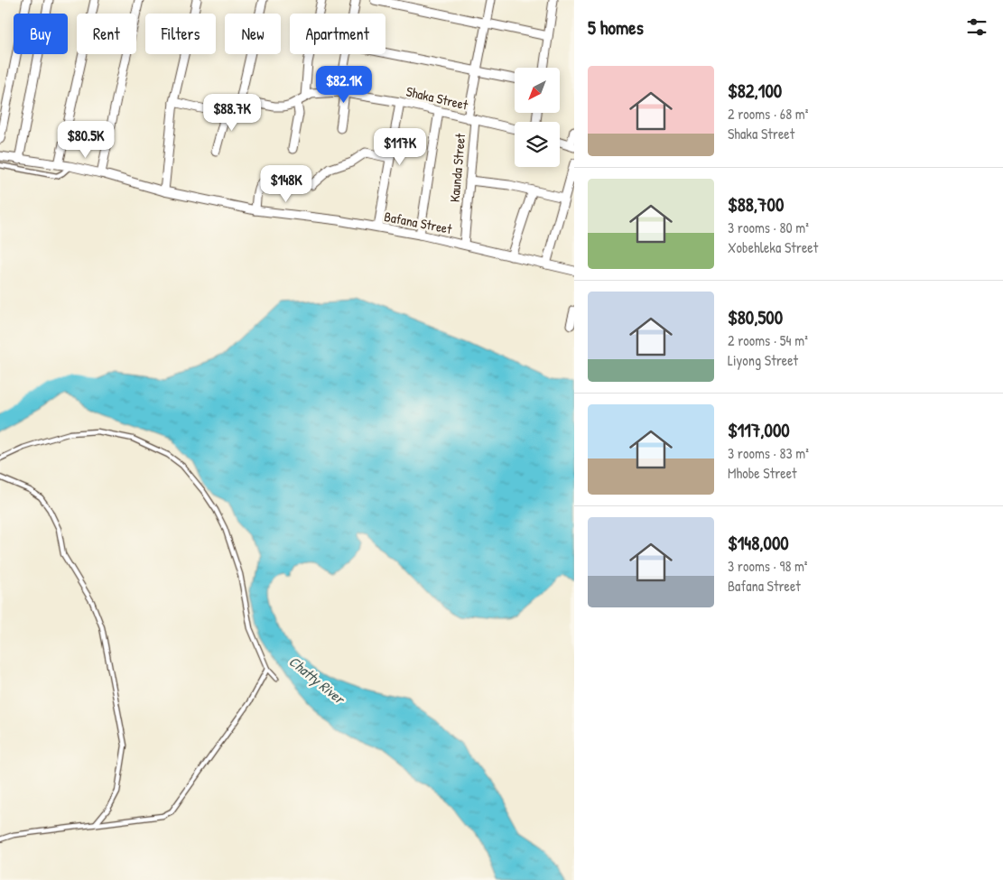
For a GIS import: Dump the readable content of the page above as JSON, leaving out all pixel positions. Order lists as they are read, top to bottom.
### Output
{
  "streets": {
    "street": ["Shaka Street", "Kaunda Street", "Bafana Street"]
  },
  "crossings": [
    ["Shaka Street", "Kaunda Street"],
    ["Kaunda Street", "Bafana Street"]
  ],
  "water": ["Chatty River"],
  "north": "bottom left",
  "page": {
    "heading": "5 homes",
    "chip": [
      "Buy",
      "Rent",
      "Filters",
      "New",
      "Apartment"
    ],
    "list": [
      {
        "name": "$82,100",
        "note": "2 rooms · 68 m² · Shaka Street"
      },
      {
        "name": "$88,700",
        "note": "3 rooms · 80 m² · Xobehleka Street"
      },
      {
        "name": "$80,500",
        "note": "2 rooms · 54 m² · Liyong Street"
      },
      {
        "name": "$117,000",
        "note": "3 rooms · 83 m² · Mhobe Street"
      },
      {
        "name": "$148,000",
        "note": "3 rooms · 98 m² · Bafana Street"
      }
    ],
    "price": [
      "$82.1K",
      "$88.7K",
      "$80.5K",
      "$117K",
      "$148K"
    ]
  }
}
